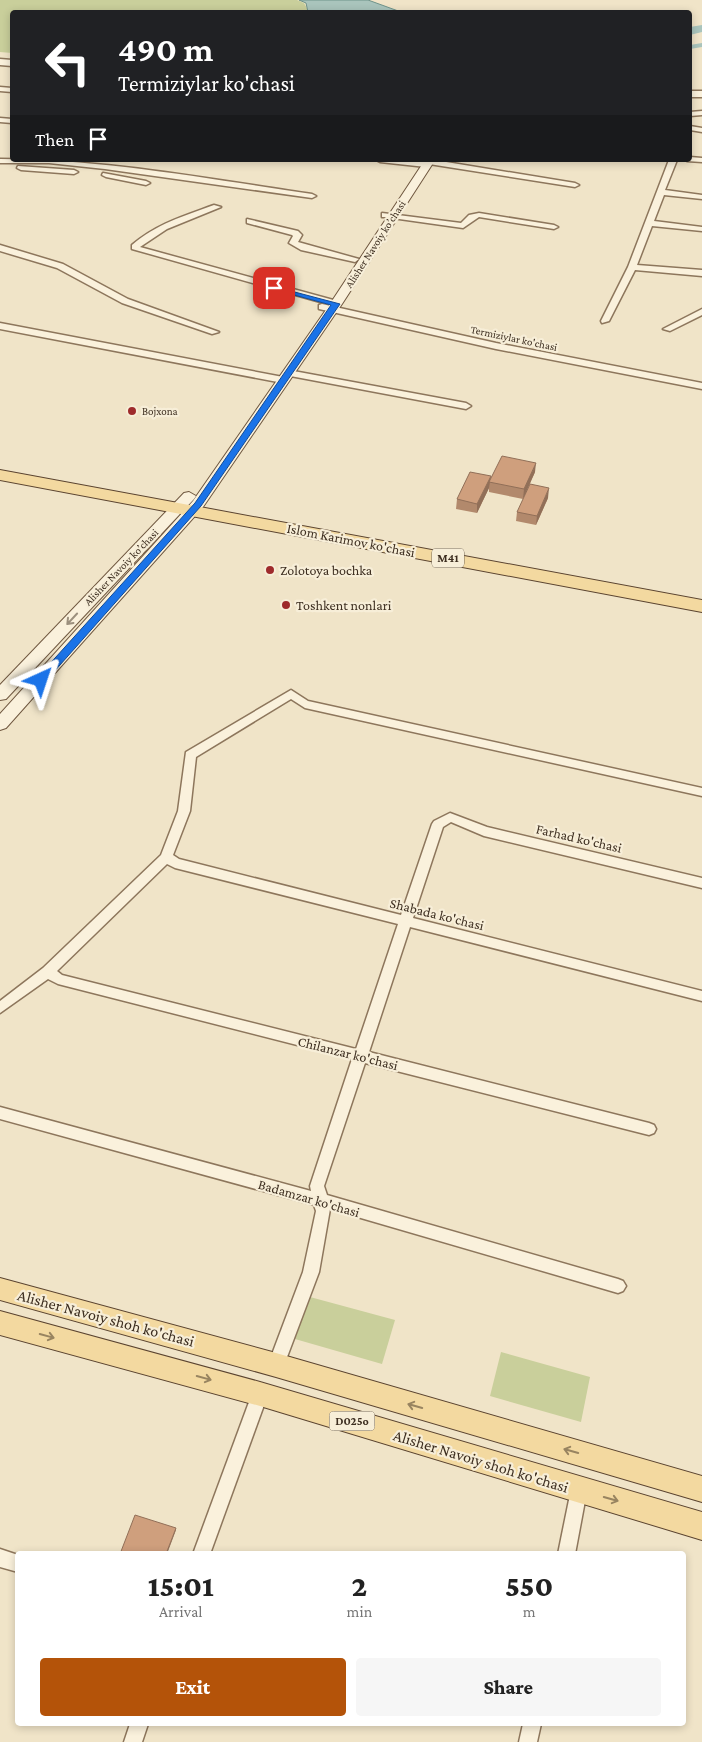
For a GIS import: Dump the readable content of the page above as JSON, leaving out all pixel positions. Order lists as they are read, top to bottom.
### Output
{
  "streets": {
    "main road": [
      "Alisher Navoiy ko’chasi",
      "Islom Karimov ko'chasi",
      "M41",
      "Alisher Navoiy shoh ko'chasi",
      "D025o"
    ],
    "street": [
      "Termiziylar ko'chasi",
      "Farhad ko'chasi",
      "Shabada ko'chasi",
      "Chilanzar ko'chasi",
      "Badamzar ko'chasi"
    ]
  },
  "crossings": [
    ["Alisher Navoiy ko’chasi", "Termiziylar ko'chasi"],
    ["Alisher Navoiy ko’chasi", "Islom Karimov ko'chasi"],
    ["Farhad ko'chasi", "Shabada ko'chasi"]
  ],
  "places": ["Bojxona", "Zolotoya bochka", "Toshkent nonlari"],
  "page": {
    "turn": ["490 m", "Termiziylar ko'chasi"],
    "then": "Then",
    "eta": [
      "15:01",
      "Arrival",
      "2",
      "min",
      "550",
      "m"
    ],
    "buttons": ["Exit", "Share"]
  }
}
